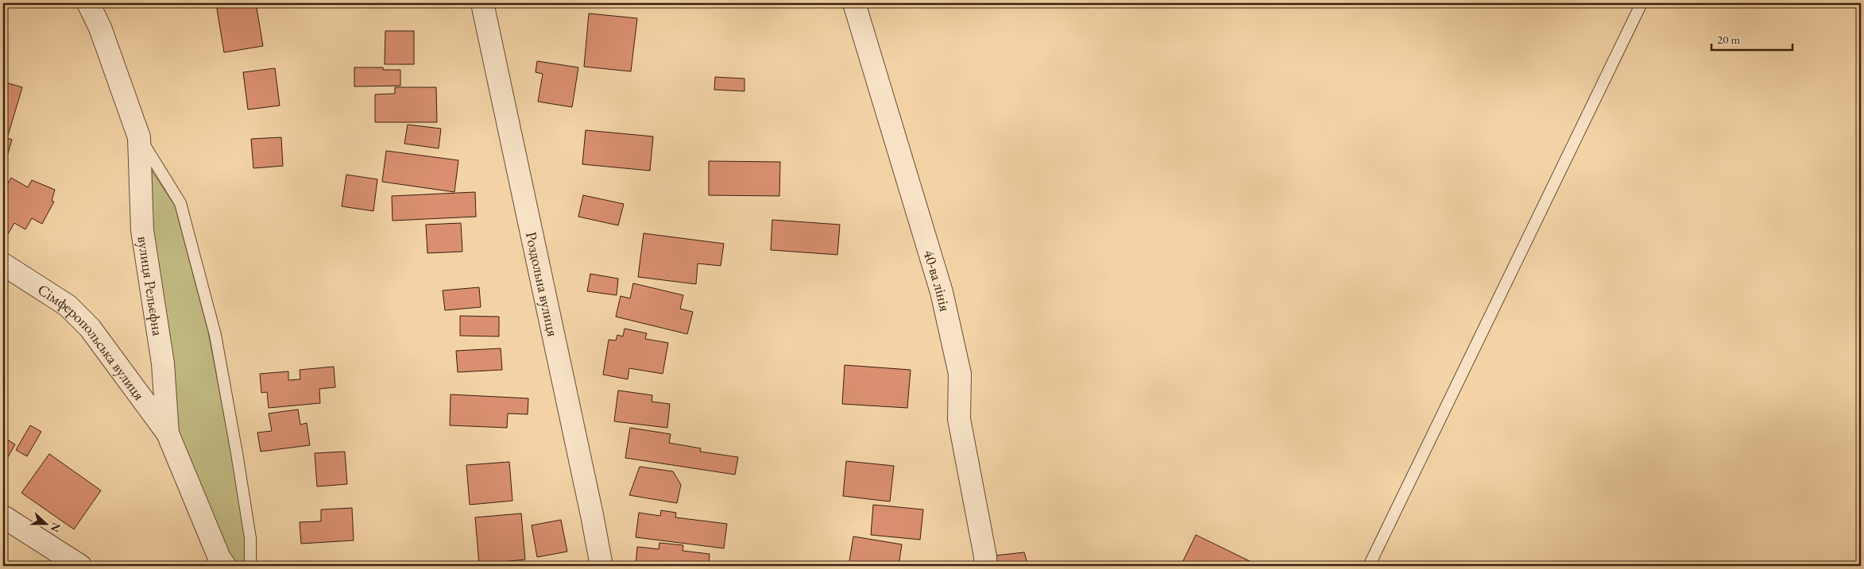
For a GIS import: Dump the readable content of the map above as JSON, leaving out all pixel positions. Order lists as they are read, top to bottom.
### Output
{
  "streets": {
    "street": [
      "40-ва лінія",
      "Роздольна вулиця",
      "вулиця Рельєфна",
      "Сімферопольська вулиця"
    ]
  },
  "crossings": [
    ["вулиця Рельєфна", "Сімферопольська вулиця"]
  ],
  "scale_bar": "20 m",
  "north": "right"
}
